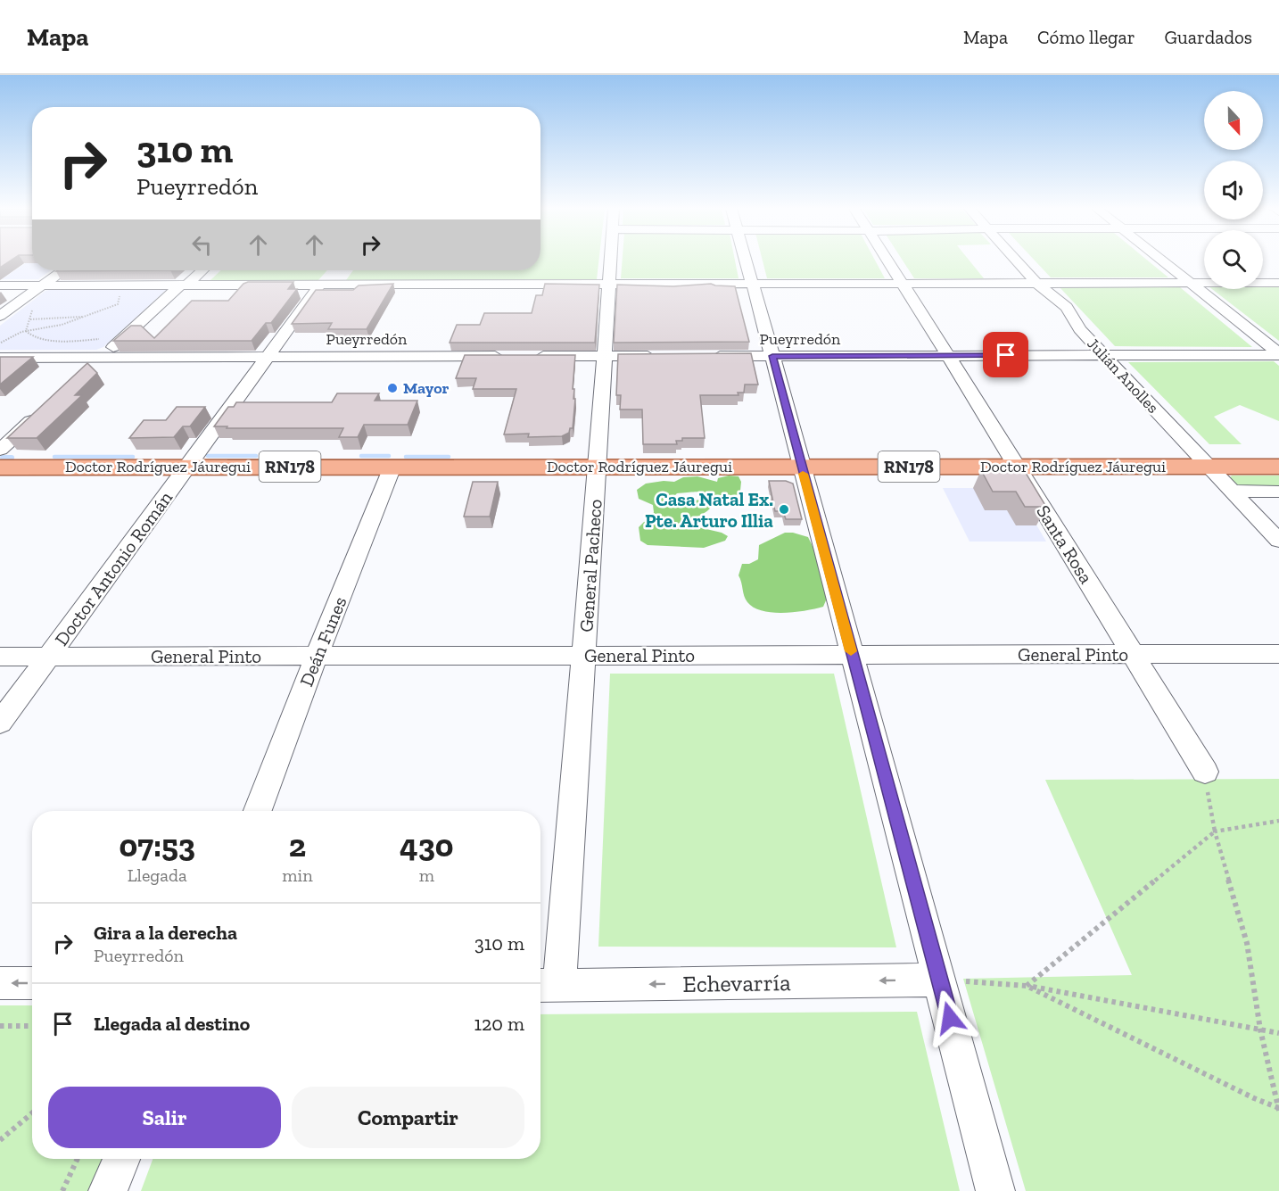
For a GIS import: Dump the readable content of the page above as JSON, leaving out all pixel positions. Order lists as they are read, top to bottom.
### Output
{
  "streets": {
    "main road": ["Doctor Rodríguez Jáuregui", "RN178"],
    "street": [
      "Pueyrredón",
      "Julián Anolles",
      "Santa Rosa",
      "General Pacheco",
      "Doctor Antonio Román",
      "Deán Funes",
      "General Pinto",
      "Echevarría"
    ]
  },
  "crossings": [
    ["Pueyrredón", "Julián Anolles"],
    ["Pueyrredón", "Santa Rosa"],
    ["Pueyrredón", "Doctor Antonio Román"],
    ["Julián Anolles", "Doctor Rodríguez Jáuregui"],
    ["Doctor Rodríguez Jáuregui", "Santa Rosa"],
    ["Doctor Rodríguez Jáuregui", "General Pacheco"],
    ["Doctor Rodríguez Jáuregui", "Doctor Antonio Román"],
    ["Doctor Rodríguez Jáuregui", "Deán Funes"],
    ["Santa Rosa", "General Pinto"],
    ["General Pacheco", "General Pinto"],
    ["General Pacheco", "Echevarría"],
    ["Doctor Antonio Román", "General Pinto"],
    ["Deán Funes", "General Pinto"]
  ],
  "one_way": ["Echevarría"],
  "places": ["Mayor", "Casa Natal Ex. Pte. Arturo Illia"],
  "north": "bottom",
  "page": {
    "header": "Mapa",
    "nav": ["Mapa", "Cómo llegar", "Guardados"],
    "turn": ["310 m", "Pueyrredón"],
    "eta": [
      "07:53",
      "Llegada",
      "2",
      "min",
      "430",
      "m"
    ],
    "list": [
      {
        "name": "Gira a la derecha",
        "note": "Pueyrredón",
        "value": "310 m"
      },
      {
        "name": "Llegada al destino",
        "value": "120 m"
      }
    ],
    "buttons": ["Salir", "Compartir"]
  }
}
